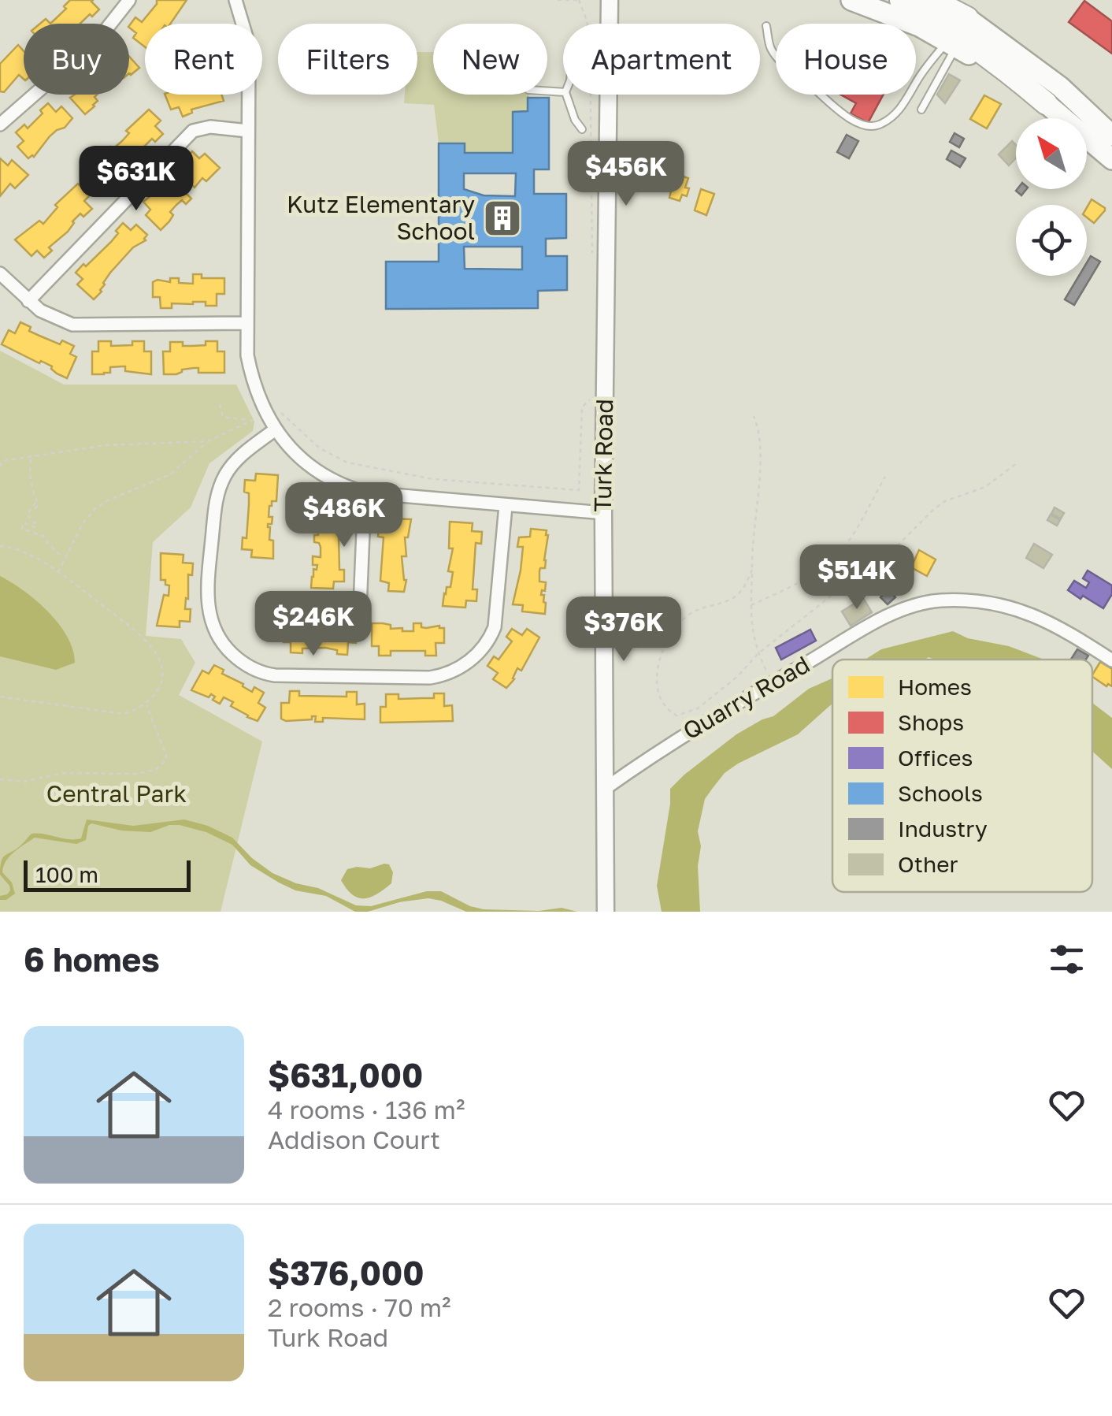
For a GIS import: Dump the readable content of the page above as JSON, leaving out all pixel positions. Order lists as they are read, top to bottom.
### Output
{
  "streets": {
    "street": ["Turk Road", "Quarry Road"]
  },
  "crossings": [
    ["Turk Road", "Quarry Road"]
  ],
  "parks": ["Central Park"],
  "places": {
    "building": ["Kutz Elementary School"]
  },
  "legend": [
    "Homes",
    "Shops",
    "Offices",
    "Schools",
    "Industry",
    "Other"
  ],
  "scale_bar": "100 m",
  "north": "top left",
  "page": {
    "chip": [
      "Buy",
      "Rent",
      "Filters",
      "New",
      "Apartment",
      "House"
    ],
    "price": [
      "$456K",
      "$631K",
      "$486K",
      "$514K",
      "$246K",
      "$376K"
    ],
    "scale": "100 m",
    "heading": "6 homes",
    "list": [
      {
        "name": "$631,000",
        "note": "4 rooms · 136 m² · Addison Court"
      },
      {
        "name": "$376,000",
        "note": "2 rooms · 70 m² · Turk Road"
      }
    ]
  }
}
